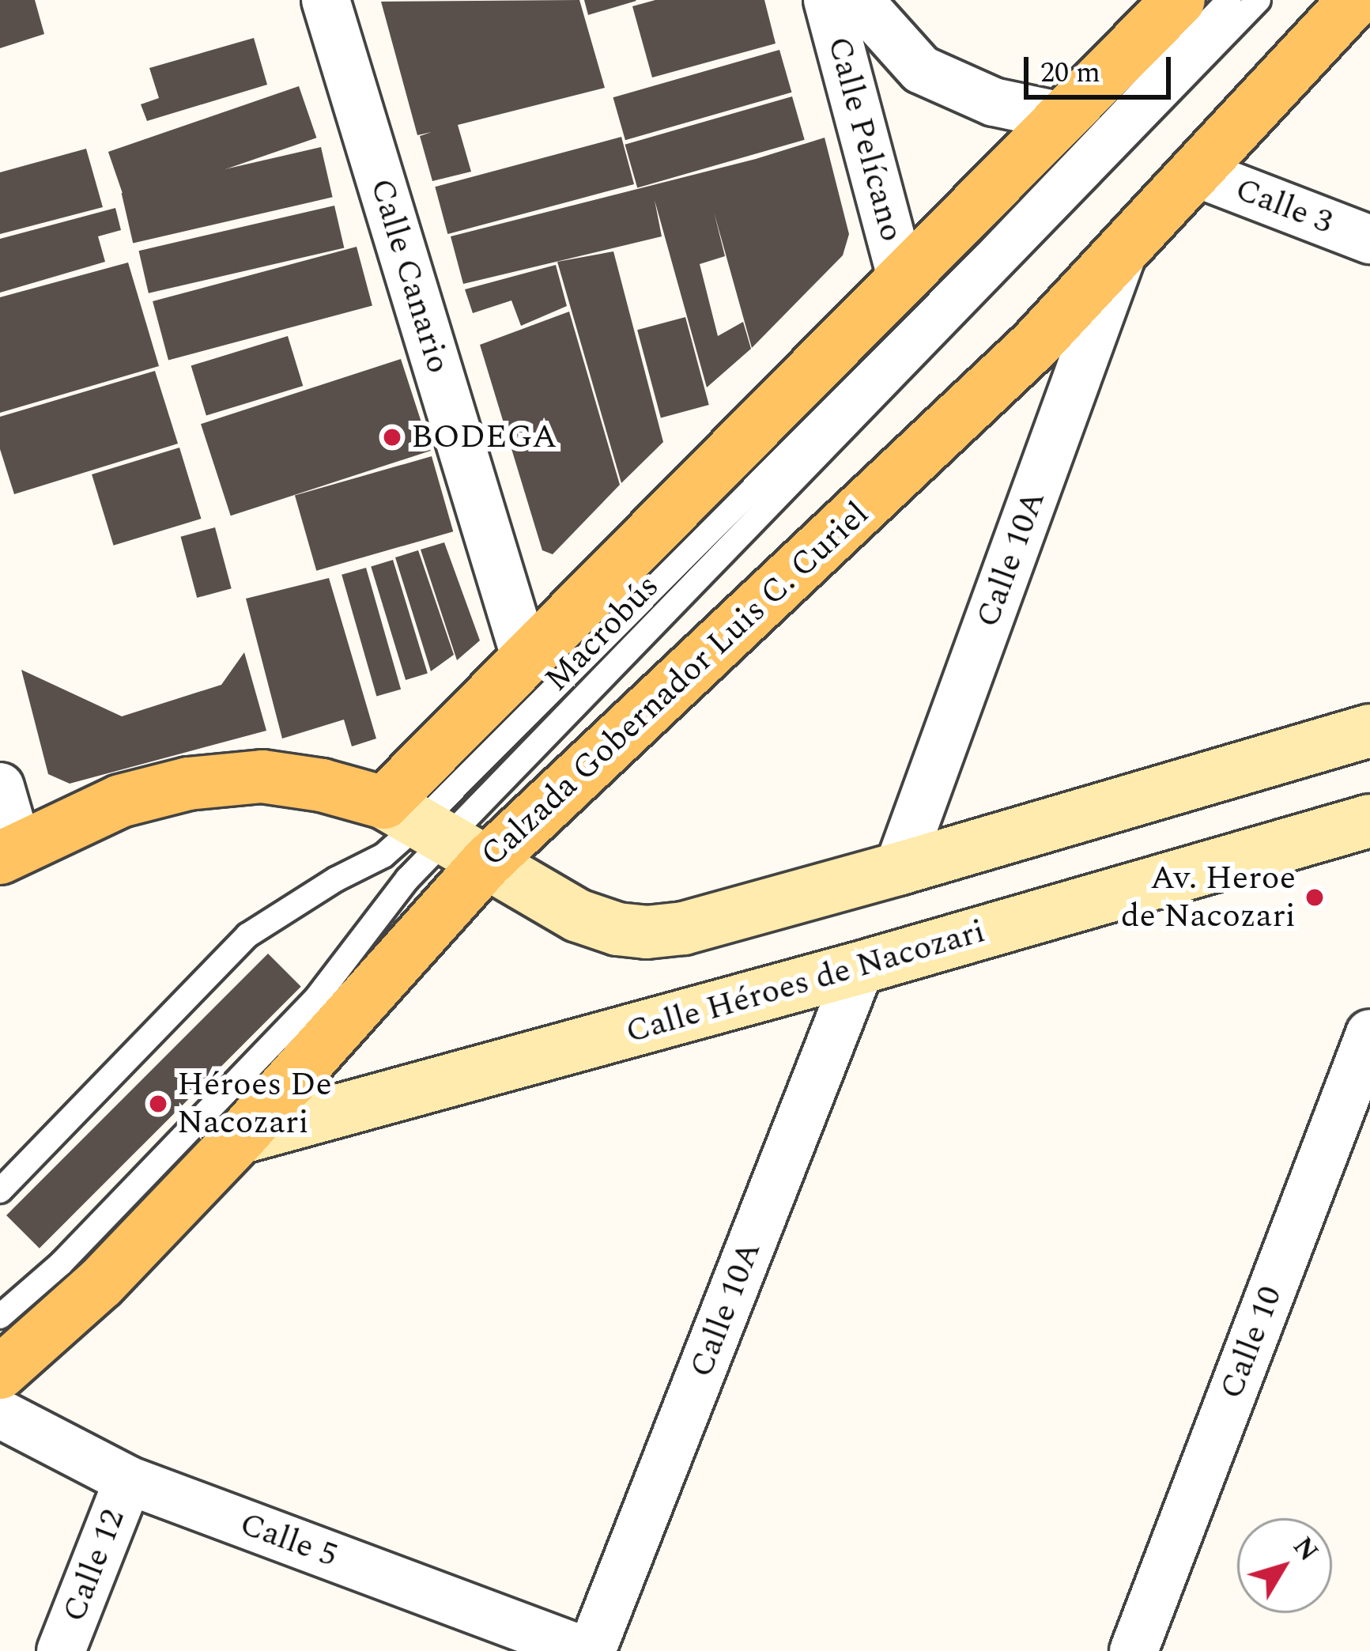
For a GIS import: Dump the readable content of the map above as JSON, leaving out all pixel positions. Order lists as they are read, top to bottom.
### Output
{
  "streets": {
    "main road": ["Calzada Gobernador Luis C. Curiel", "Calle Héroes de Nacozari"],
    "street": [
      "Calle Pelícano",
      "Calle 3",
      "Calle Canario",
      "Calle 10A",
      "Calle 10",
      "Calle 5",
      "Calle 12"
    ],
    "lane": ["Macrobús"]
  },
  "crossings": [
    ["Calle Pelícano", "Calzada Gobernador Luis C. Curiel"],
    ["Calle 3", "Calzada Gobernador Luis C. Curiel"],
    ["Calle Canario", "Calzada Gobernador Luis C. Curiel"],
    ["Calle 10A", "Calzada Gobernador Luis C. Curiel"],
    ["Calle 10A", "Calle Héroes de Nacozari"],
    ["Calle 10A", "Calle 5"],
    ["Macrobús", "Calzada Gobernador Luis C. Curiel"],
    ["Calzada Gobernador Luis C. Curiel", "Calle Héroes de Nacozari"],
    ["Calle 5", "Calle 12"]
  ],
  "places": ["BODEGA", "Av. Heroe de Nacozari", "Héroes De Nacozari"],
  "scale_bar": "20 m",
  "north": "top right"
}
